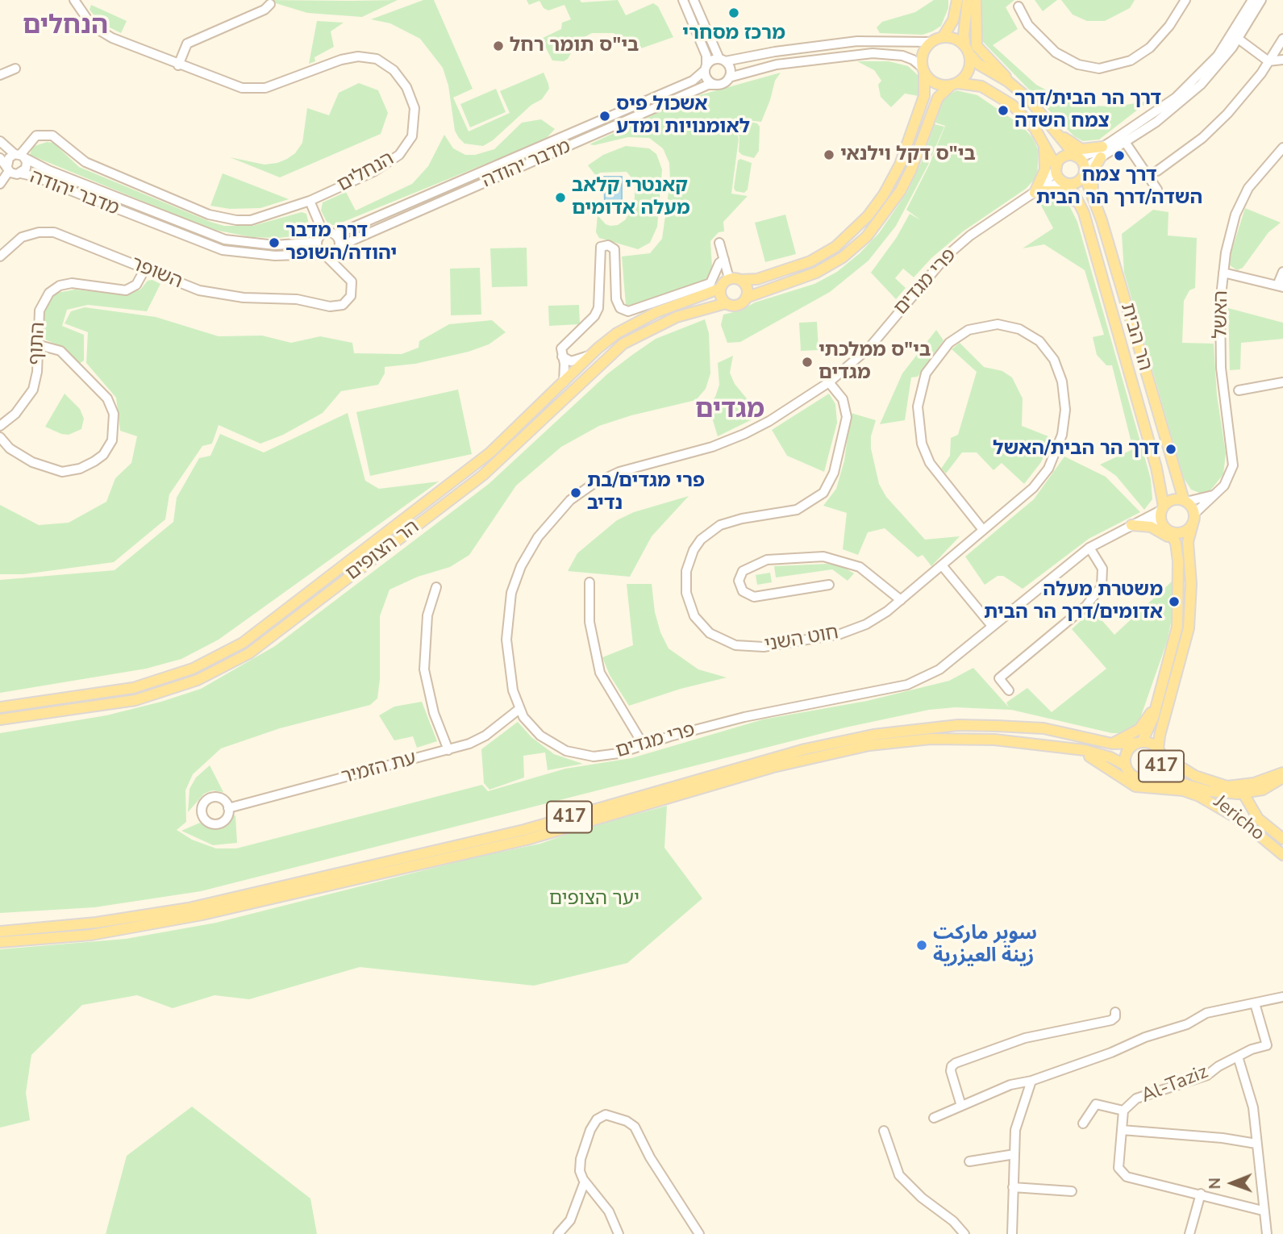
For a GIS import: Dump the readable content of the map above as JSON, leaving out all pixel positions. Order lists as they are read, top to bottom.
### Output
{
  "streets": {
    "main road": [
      "הר הבית",
      "הר הצופים",
      "417",
      "Jericho"
    ],
    "street": [
      "מדבר יהודה",
      "הנחלים",
      "השופר",
      "פרי מגדים",
      "האשל",
      "התוף",
      "חוט השני",
      "עת הזמיר",
      "Al-Taziz"
    ]
  },
  "crossings": [
    ["מדבר יהודה", "הנחלים"],
    ["מדבר יהודה", "השופר"],
    ["השופר", "התוף"],
    ["פרי מגדים", "האשל"],
    ["פרי מגדים", "הר הבית"],
    ["פרי מגדים", "חוט השני"],
    ["פרי מגדים", "עת הזמיר"],
    ["האשל", "הר הבית"]
  ],
  "districts": ["הנחלים", "מגדים"],
  "parks": ["יער הצופים"],
  "places": [
    "מרכז מסחרי",
    "בי\"ס תומר רחל",
    "דרך הר הבית/דרך צמח השדה",
    "אשכול פיס לאומנויות ומדע",
    "בי\"ס דקל וילנאי",
    "דרך צמח השדה/דרך הר הבית",
    "קאנטרי קלאב מעלה אדומים",
    "דרך מדבר יהודה/השופר",
    "בי\"ס ממלכתי מגדים",
    "דרך הר הבית/האשל",
    "פרי מגדים/בת נדיב",
    "משטרת מעלה אדומים/דרך הר הבית",
    "سوبر ماركت زينة العيزرية"
  ],
  "north": "left"
}
